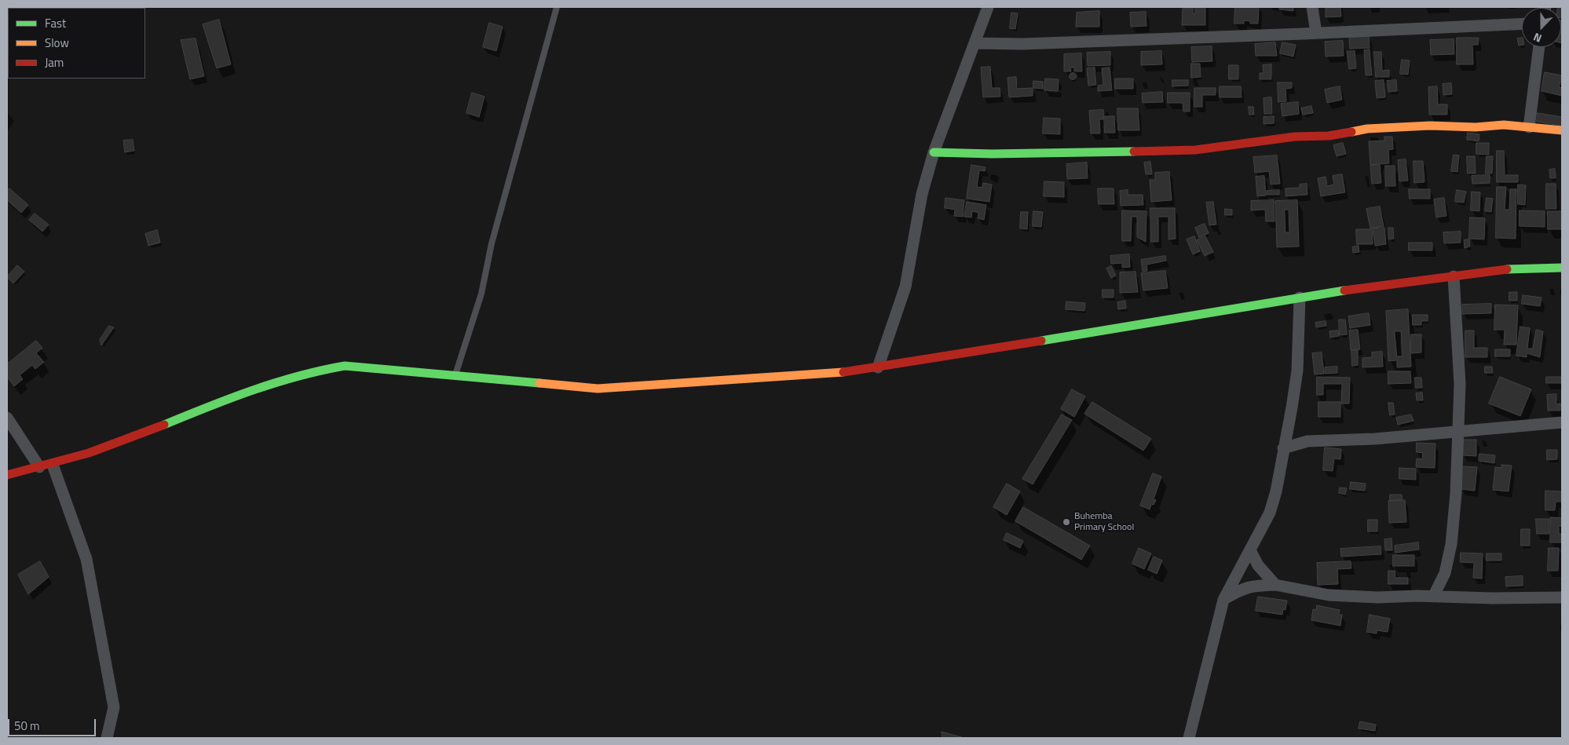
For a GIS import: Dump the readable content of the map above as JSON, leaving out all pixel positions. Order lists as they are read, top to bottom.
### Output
{
  "places": ["Buhemba Primary School"],
  "legend": ["Fast", "Slow", "Jam"],
  "scale_bar": "50 m",
  "north": "bottom"
}
